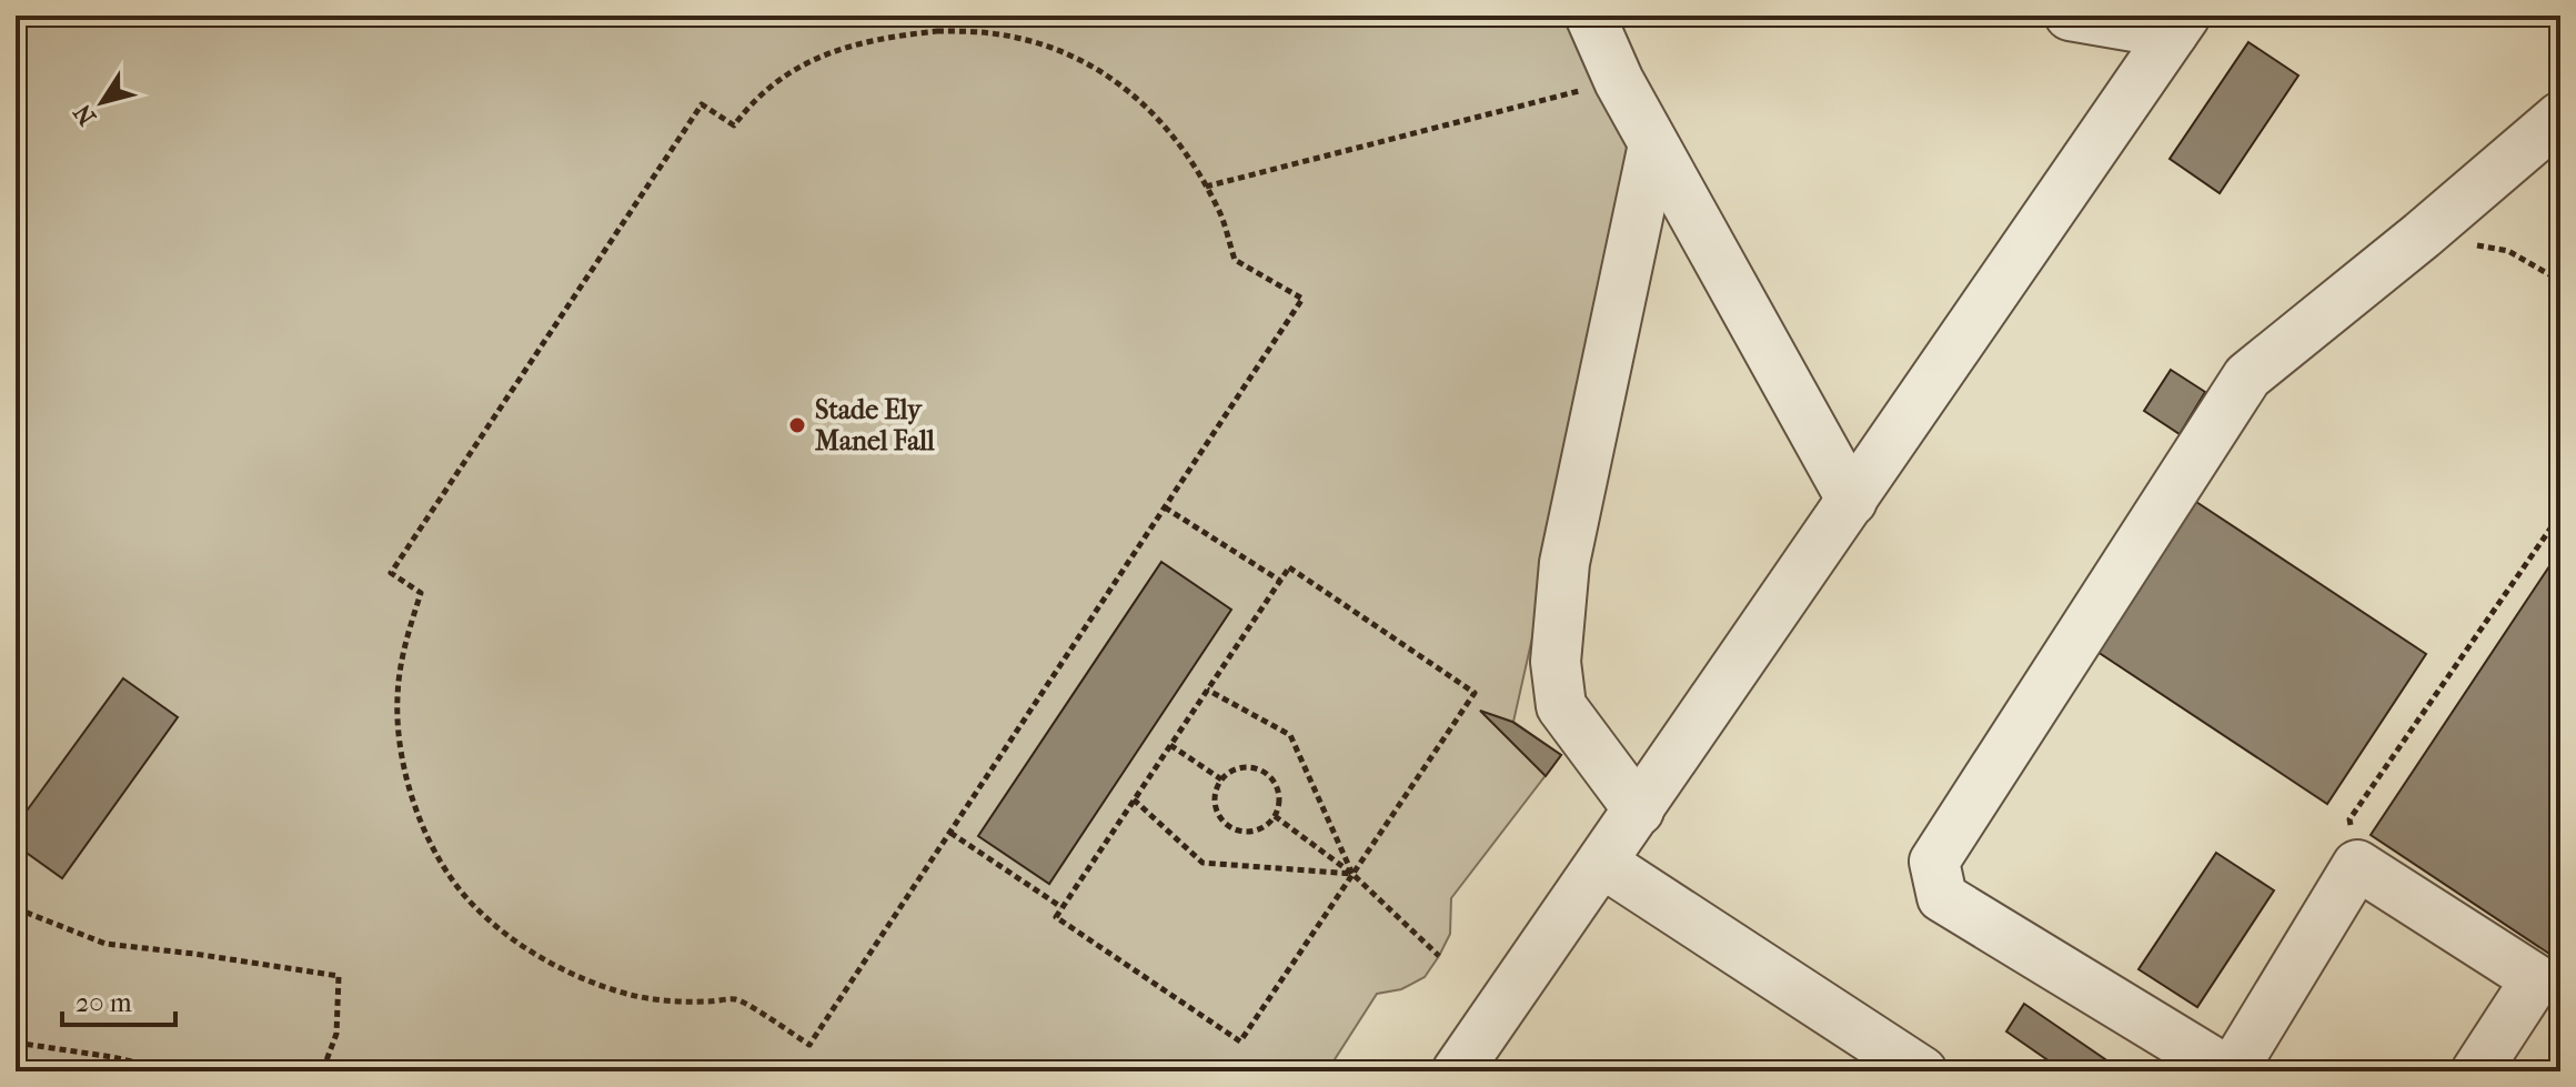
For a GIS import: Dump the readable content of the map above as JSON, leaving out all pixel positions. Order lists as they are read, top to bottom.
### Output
{
  "places": ["Stade Ely Manel Fall"],
  "scale_bar": "20 m",
  "north": "bottom left"
}
